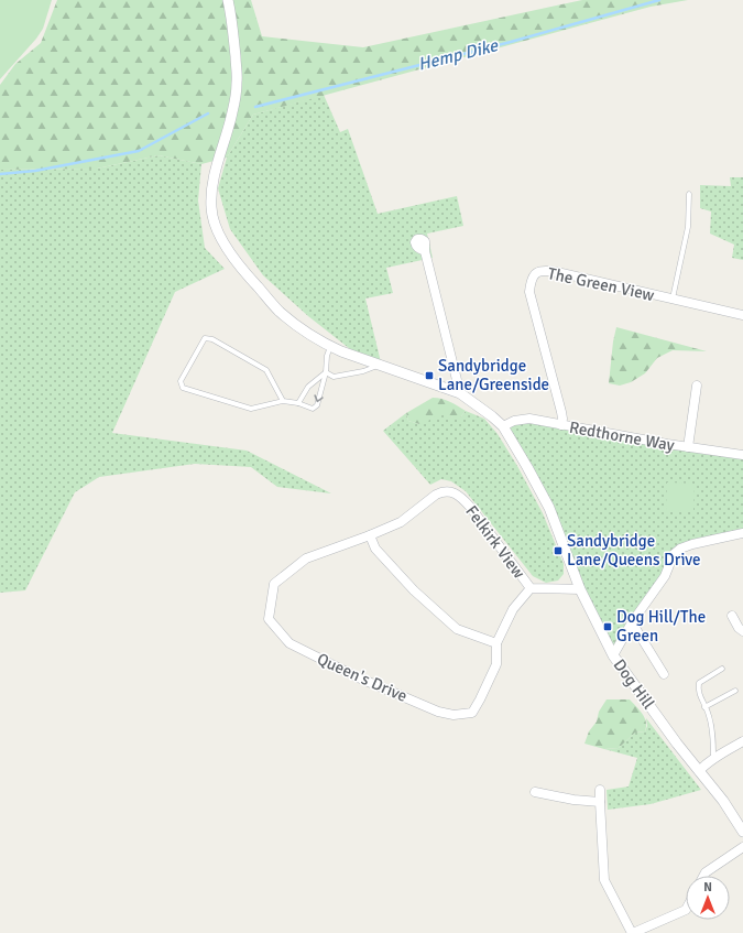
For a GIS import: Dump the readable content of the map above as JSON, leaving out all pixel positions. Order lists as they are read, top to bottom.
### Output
{
  "streets": {
    "street": [
      "The Green View",
      "Redthorne Way",
      "Felkirk View",
      "Queen's Drive",
      "Dog Hill"
    ]
  },
  "crossings": [
    ["The Green View", "Redthorne Way"],
    ["Redthorne Way", "Dog Hill"],
    ["Felkirk View", "Queen's Drive"],
    ["Felkirk View", "Dog Hill"]
  ],
  "water": ["Hemp Dike"],
  "places": {
    "transit": ["Sandybridge Lane/Greenside", "Sandybridge Lane/Queens Drive", "Dog Hill/The Green"]
  },
  "north": "top"
}
